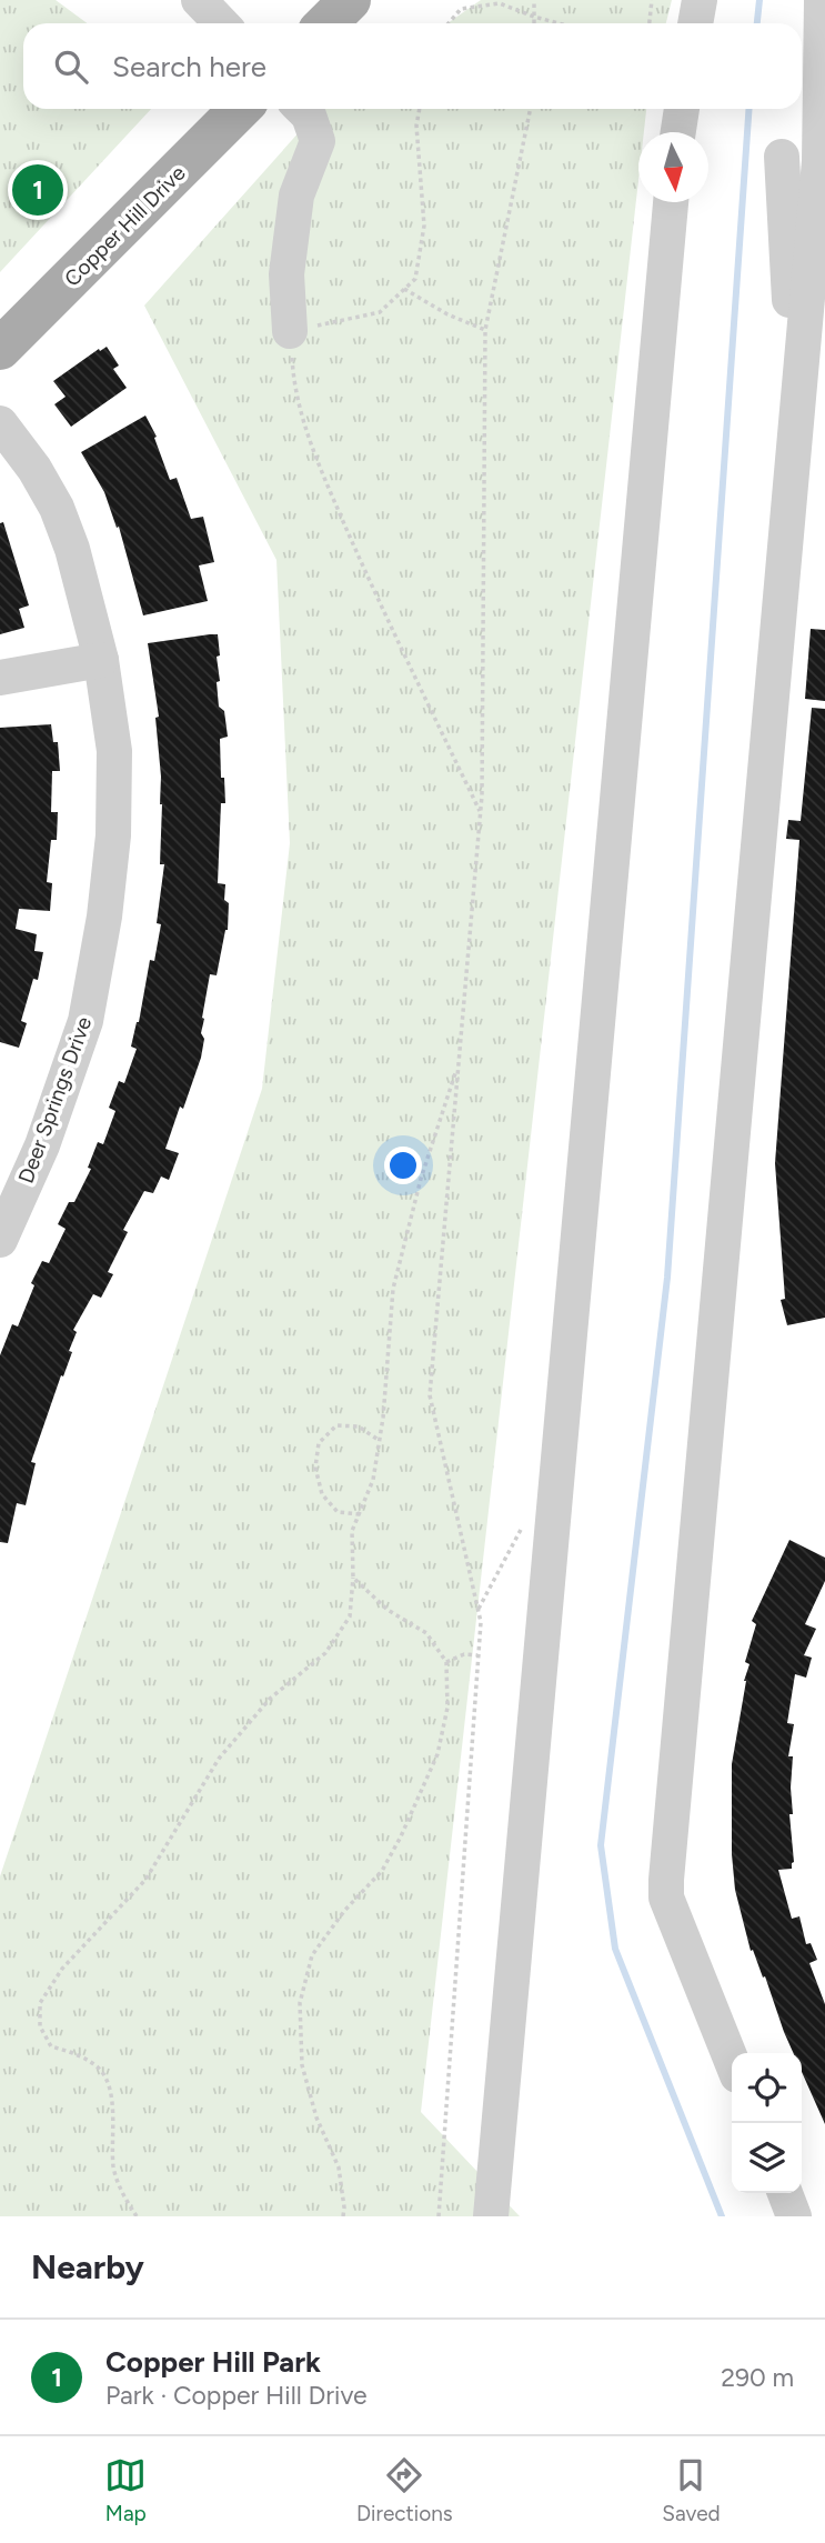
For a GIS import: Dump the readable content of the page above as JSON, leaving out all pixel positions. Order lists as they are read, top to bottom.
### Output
{
  "streets": {
    "main road": ["Copper Hill Drive"],
    "street": ["Deer Springs Drive"]
  },
  "north": "bottom",
  "page": {
    "search": "Search here",
    "pins": "1",
    "heading": "Nearby",
    "list": [
      {
        "mark": "1",
        "name": "Copper Hill Park",
        "note": "Park · Copper Hill Drive",
        "value": "290 m"
      }
    ],
    "nav": ["Map", "Directions", "Saved"]
  }
}
